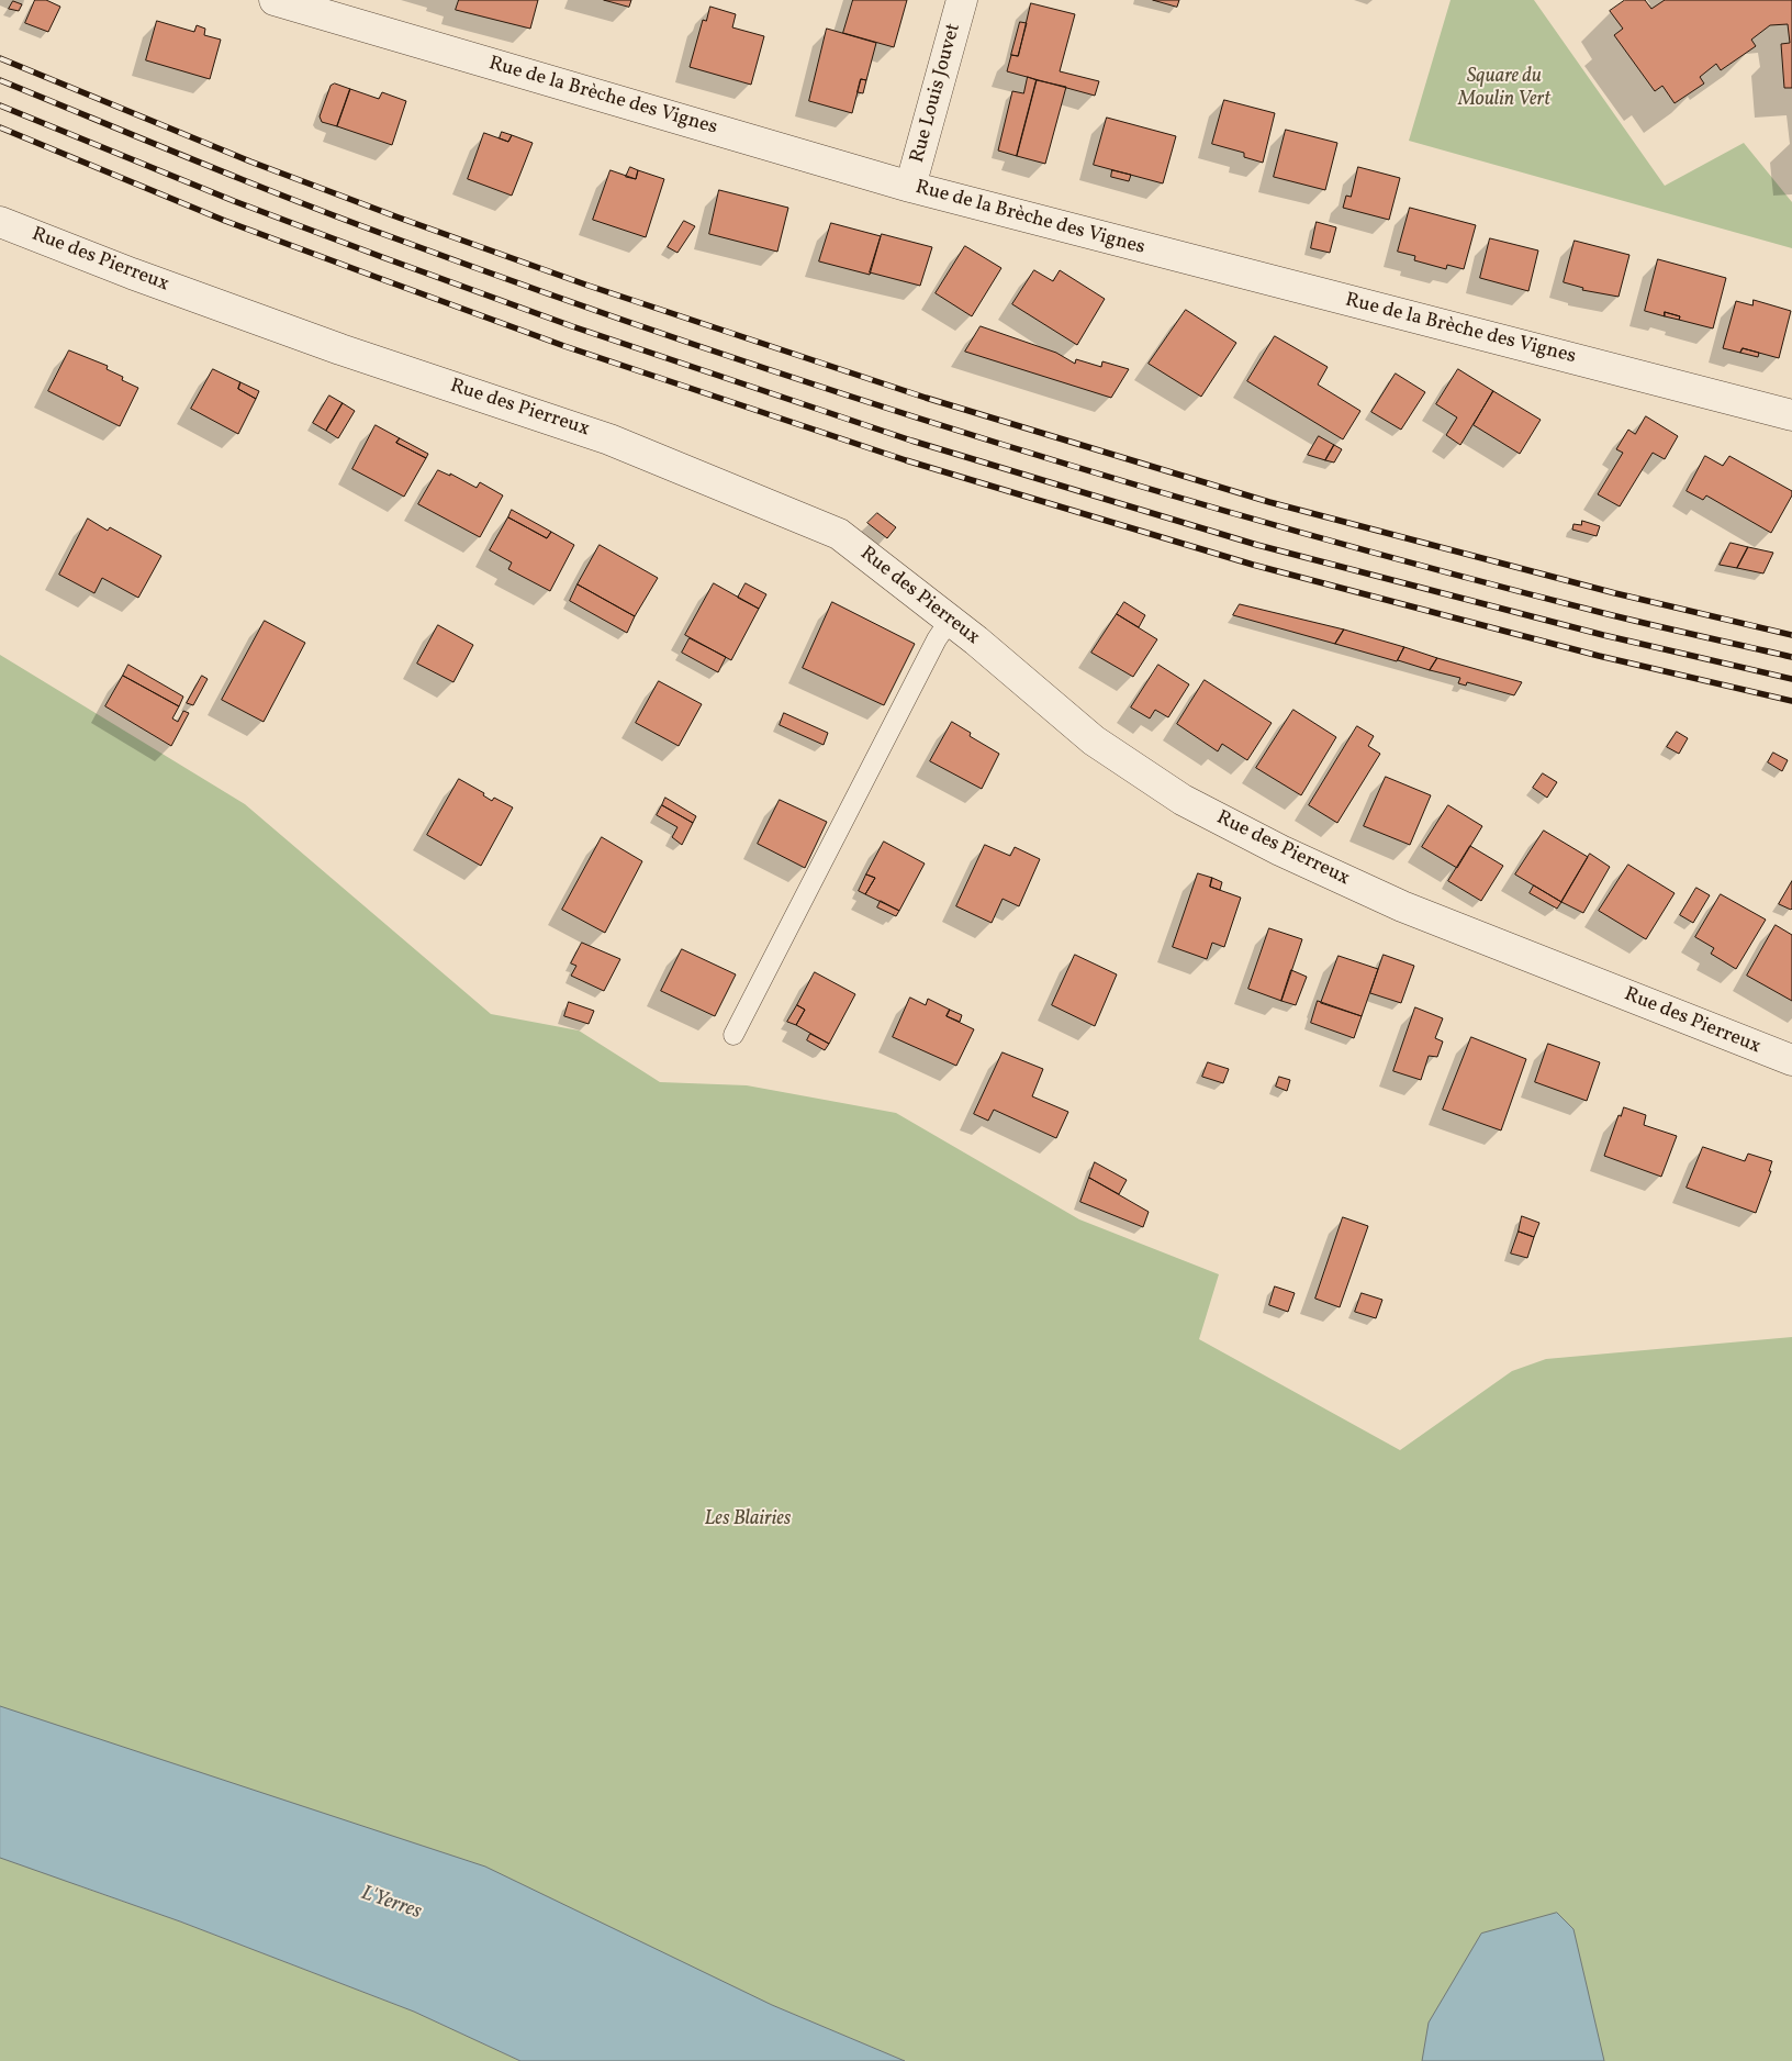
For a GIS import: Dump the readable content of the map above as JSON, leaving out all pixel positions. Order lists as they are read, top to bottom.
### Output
{
  "streets": {
    "street": ["Rue Louis Jouvet", "Rue de la Brèche des Vignes", "Rue des Pierreux"]
  },
  "crossings": [
    ["Rue Louis Jouvet", "Rue de la Brèche des Vignes"]
  ],
  "water": ["L'Yerres"],
  "parks": ["Square du Moulin Vert", "Les Blairies"]
}
